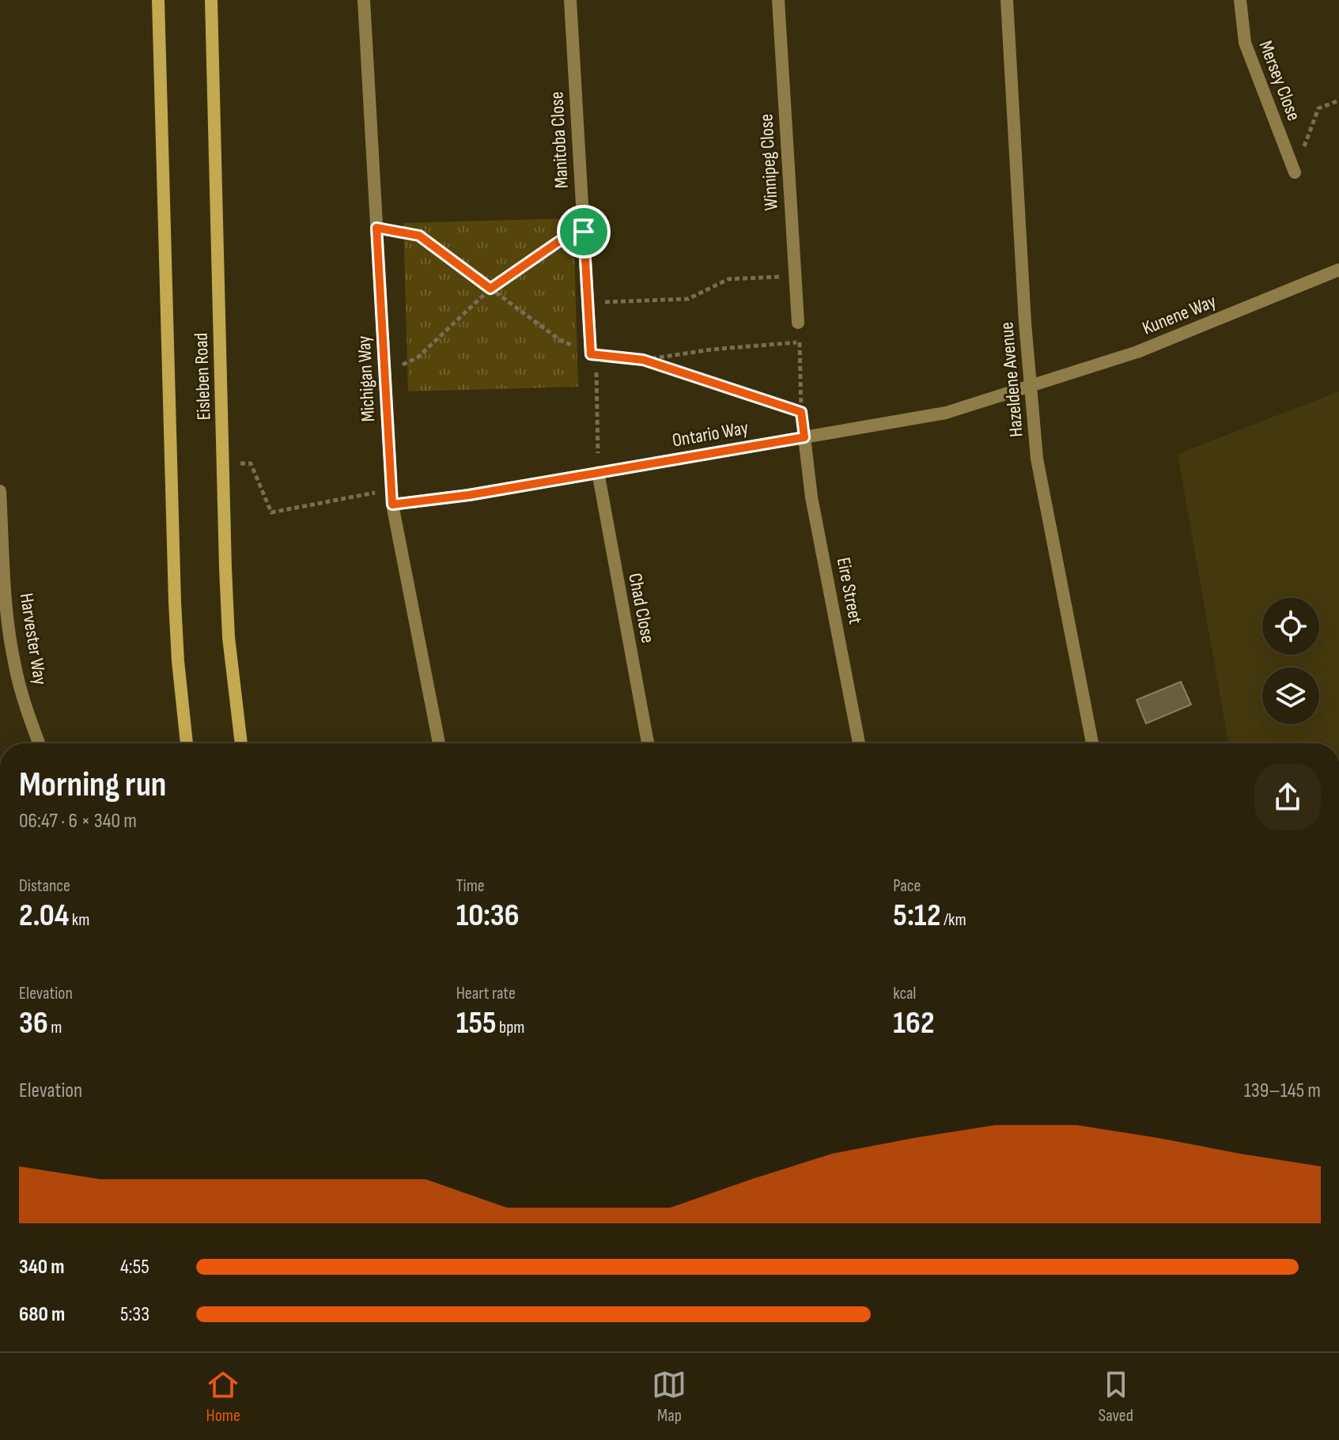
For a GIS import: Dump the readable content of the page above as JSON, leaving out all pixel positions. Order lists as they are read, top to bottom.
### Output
{
  "streets": {
    "main road": ["Eisleben Road"],
    "street": [
      "Mersey Close",
      "Manitoba Close",
      "Winnipeg Close",
      "Kunene Way",
      "Michigan Way",
      "Hazeldene Avenue",
      "Ontario Way",
      "Eire Street",
      "Chad Close",
      "Harvester Way"
    ]
  },
  "crossings": [
    ["Kunene Way", "Hazeldene Avenue"],
    ["Kunene Way", "Ontario Way"],
    ["Michigan Way", "Ontario Way"],
    ["Hazeldene Avenue", "Ontario Way"],
    ["Ontario Way", "Eire Street"],
    ["Ontario Way", "Chad Close"]
  ],
  "page": {
    "heading": ["Morning run", "06:47 · 6 × 340 m"],
    "stats": [
      ["Distance", "2.04 km"],
      ["Time", "10:36"],
      ["Pace", "5:12 /km"],
      ["Elevation", "36 m"],
      ["Heart rate", "155 bpm"],
      ["kcal", "162"]
    ],
    "chart": ["Elevation", "139–145 m"],
    "list": [
      {
        "name": "340 m",
        "note": "4:55"
      },
      {
        "name": "680 m",
        "note": "5:33"
      }
    ],
    "tabs": ["Home", "Map", "Saved"]
  }
}
